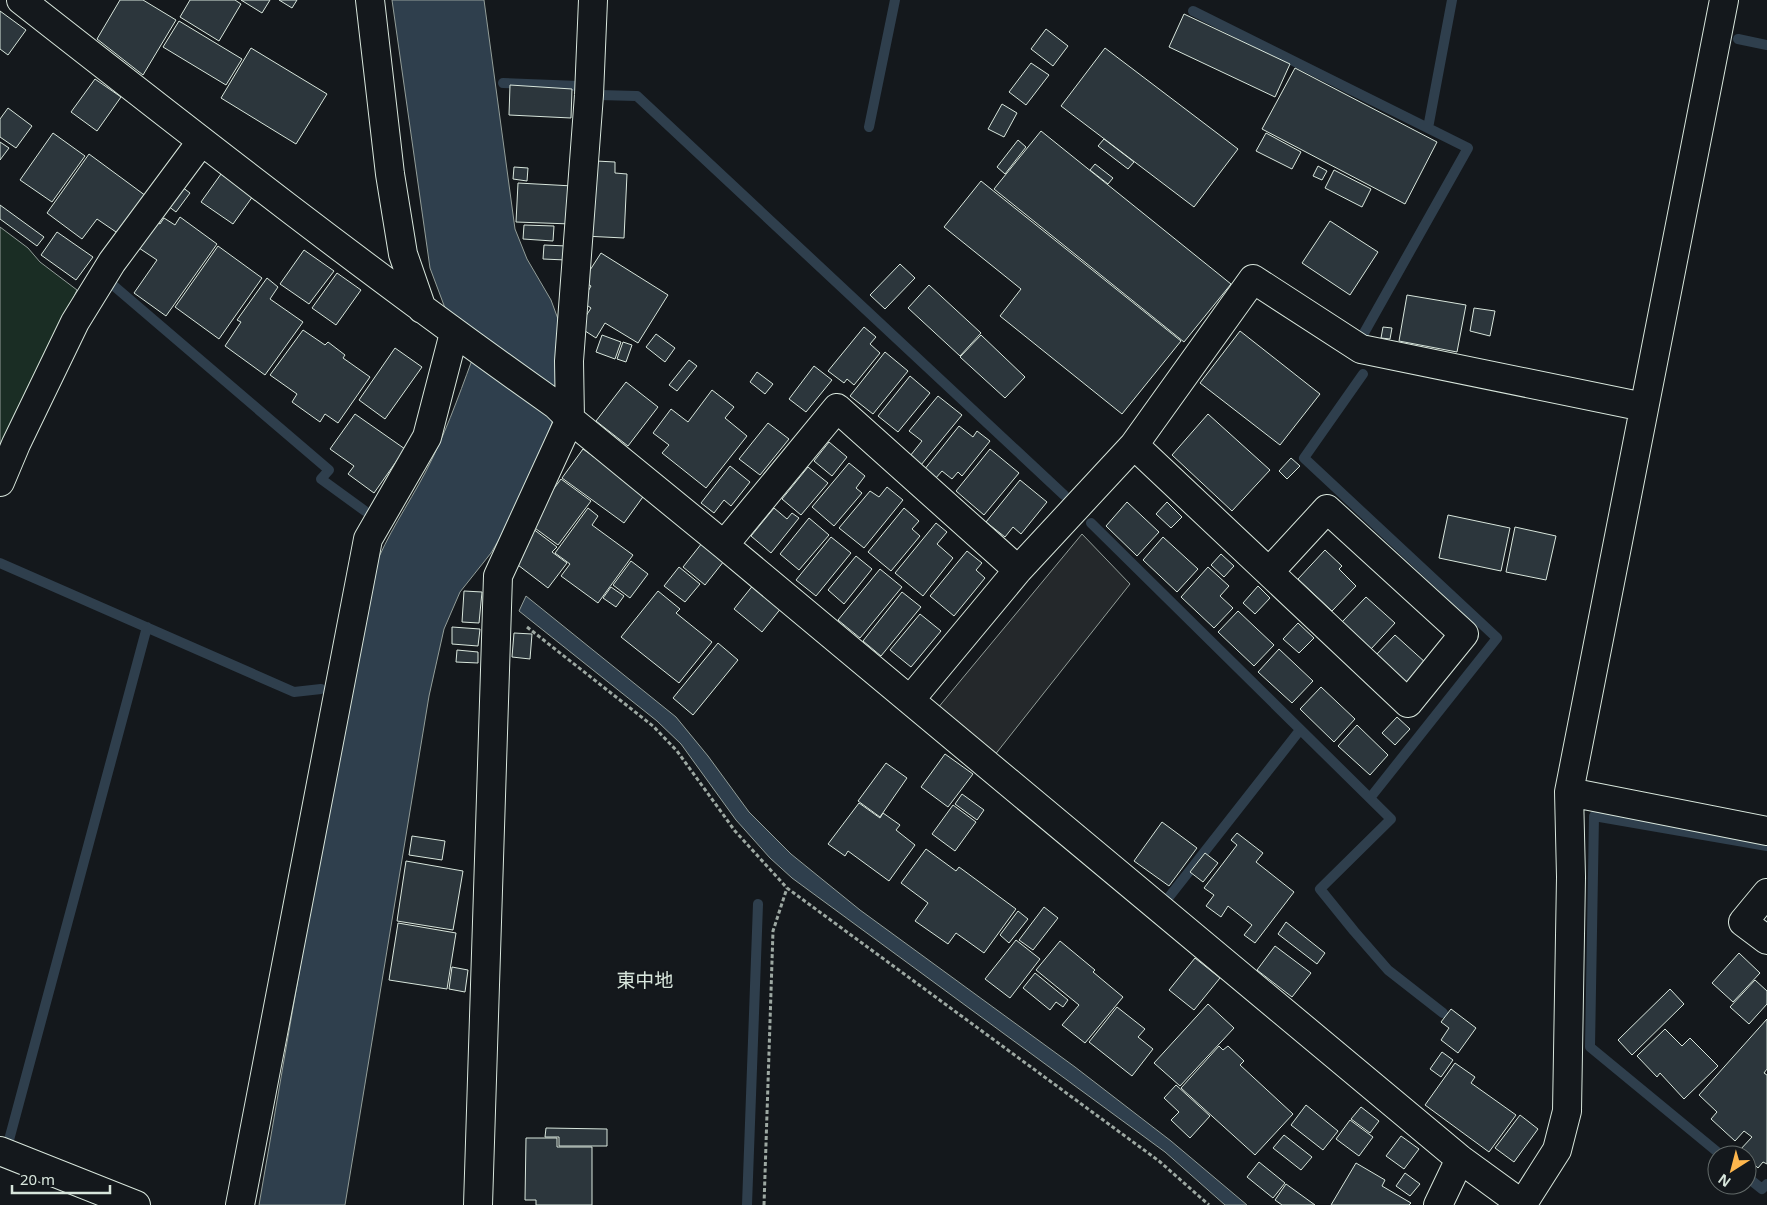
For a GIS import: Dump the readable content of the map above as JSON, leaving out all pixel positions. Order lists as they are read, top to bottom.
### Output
{
  "districts": ["東中地"],
  "scale_bar": "20 m",
  "north": "bottom left"
}
